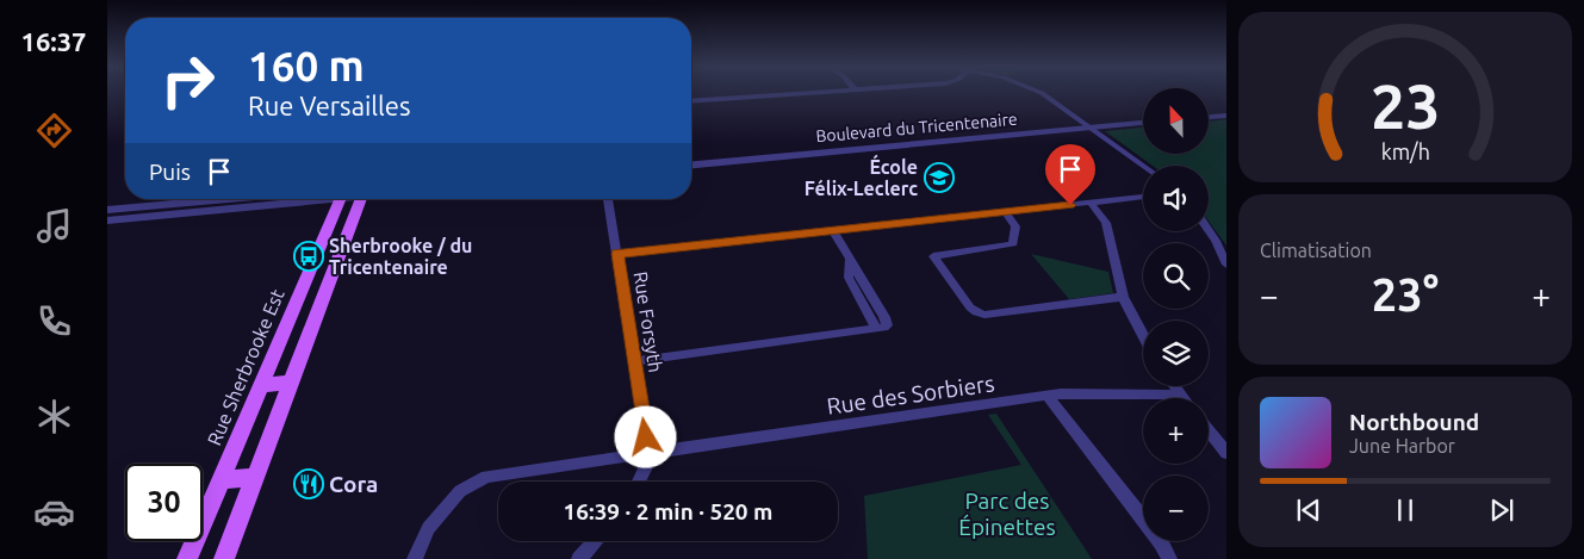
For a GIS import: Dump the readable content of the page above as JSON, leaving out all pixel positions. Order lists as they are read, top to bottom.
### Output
{
  "streets": {
    "main road": ["Rue Sherbrooke Est"],
    "street": ["Boulevard du Tricentenaire", "Rue Forsyth", "Rue des Sorbiers"]
  },
  "crossings": [
    ["Rue Forsyth", "Rue des Sorbiers"]
  ],
  "parks": ["Parc des Épinettes"],
  "places": {
    "school or university": ["École Félix-Leclerc"],
    "bus stop": ["Sherbrooke / du Tricentenaire"],
    "restaurant": ["Cora"]
  },
  "north": "top",
  "page": {
    "tabs": "16:37",
    "turn": ["160 m", "Rue Versailles"],
    "map_buttons": ["+", "−"],
    "then": "Puis",
    "tile": "Climatisation",
    "heat": ["−", "23°", "+"],
    "song": ["Northbound", "June Harbor"],
    "limit": "30",
    "trip": "16:39 · 2 min · 520 m",
    "gauge": ["23", "km/h"]
  }
}
